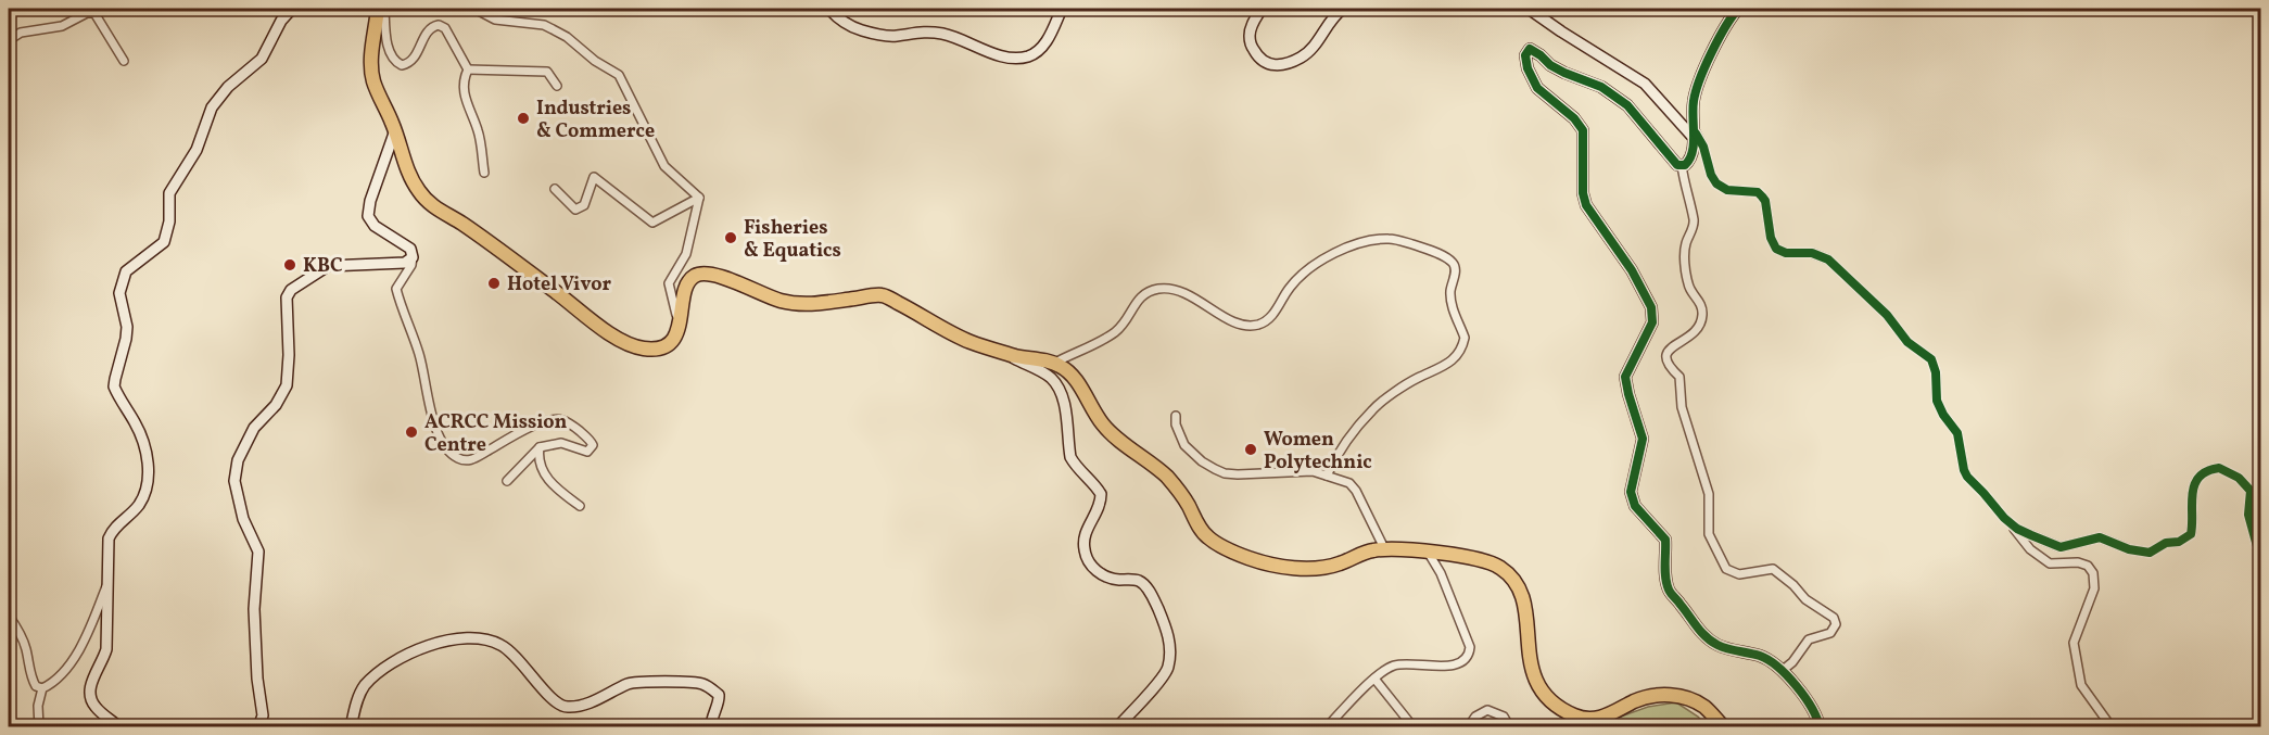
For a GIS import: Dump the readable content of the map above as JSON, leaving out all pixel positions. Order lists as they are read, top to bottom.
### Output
{
  "places": [
    "Industries & Commerce",
    "Fisheries & Equatics",
    "KBC",
    "Hotel Vivor",
    "ACRCC Mission Centre",
    "Women Polytechnic"
  ]
}
